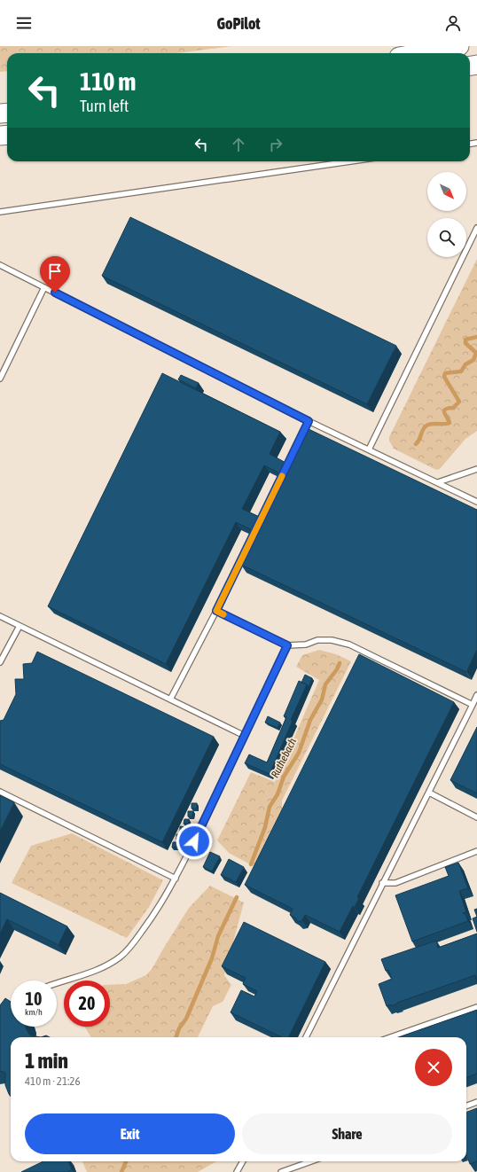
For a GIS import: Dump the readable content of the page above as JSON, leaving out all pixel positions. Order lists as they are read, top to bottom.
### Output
{
  "water": ["Ruthebach"],
  "north": "bottom right",
  "page": {
    "header": "GoPilot",
    "turn": ["110 m", "Turn left"],
    "speed": "10 km/h",
    "limit": "20",
    "heading": ["1 min", "410 m · 21:26"],
    "buttons": ["Exit", "Share"]
  }
}
